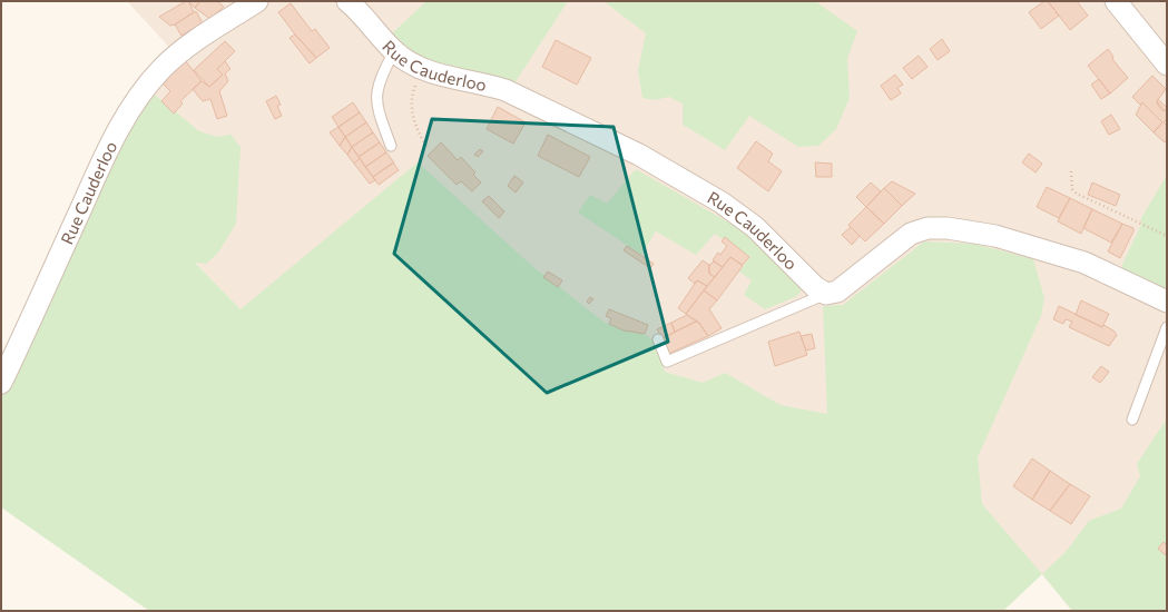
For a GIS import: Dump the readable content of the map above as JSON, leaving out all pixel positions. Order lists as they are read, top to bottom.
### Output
{
  "streets": {
    "street": ["Rue Cauderloo"]
  }
}
